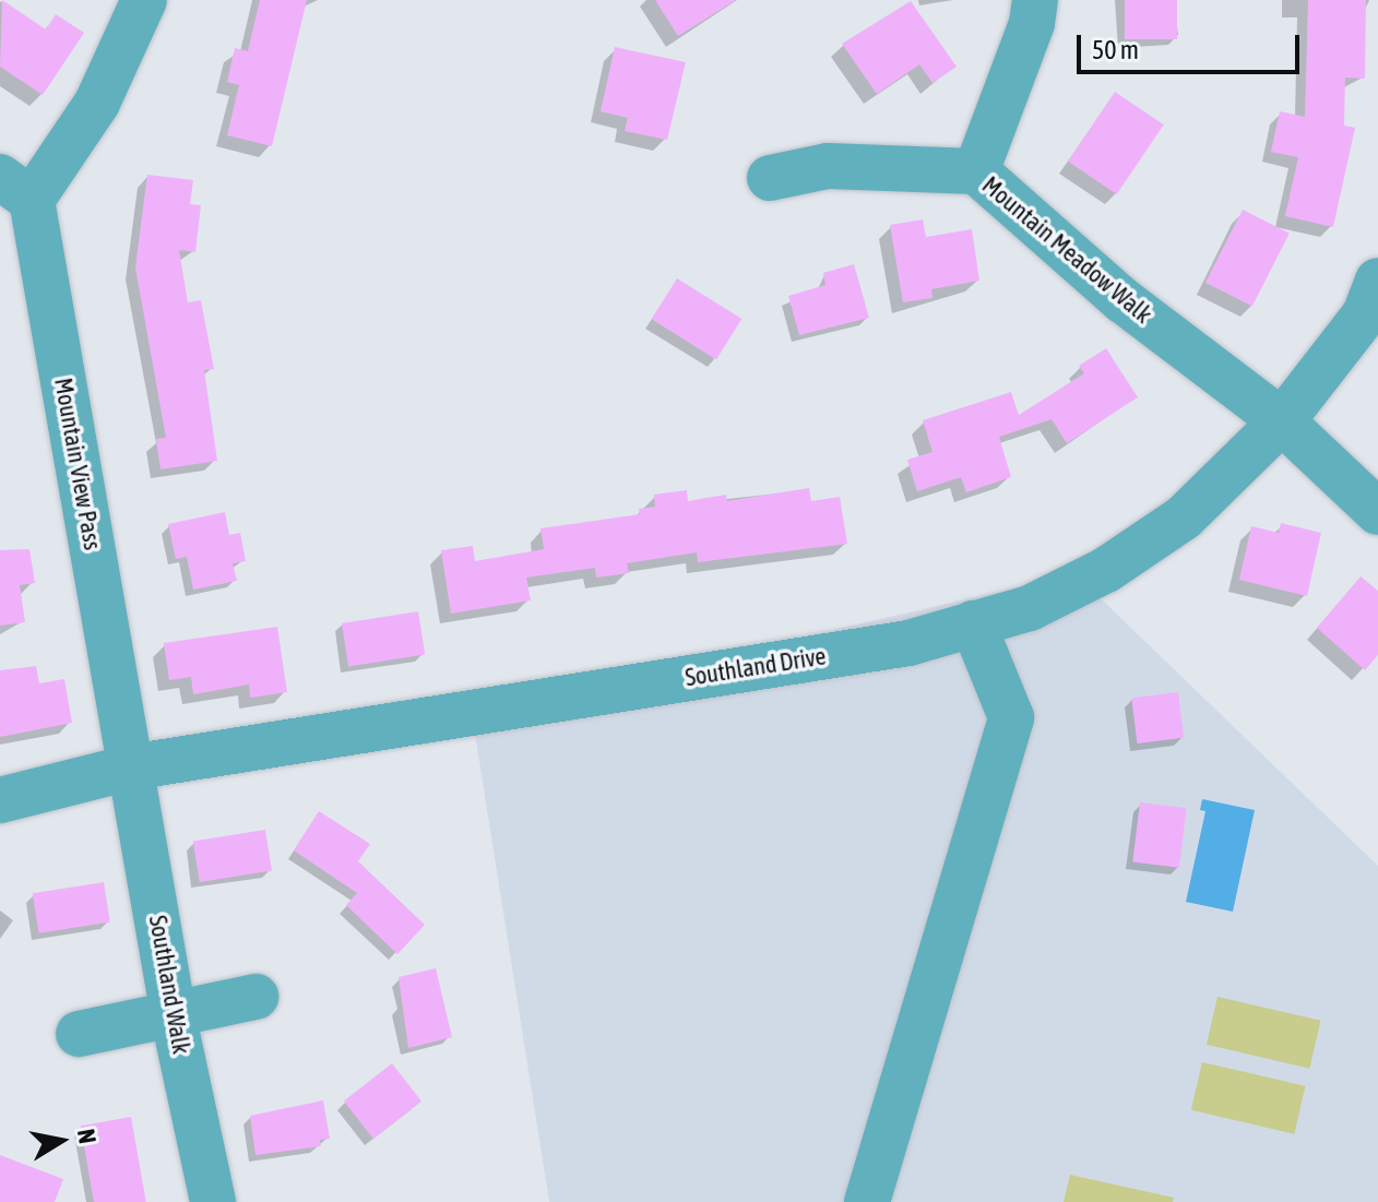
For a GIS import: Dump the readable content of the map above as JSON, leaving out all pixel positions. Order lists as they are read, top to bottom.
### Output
{
  "streets": {
    "street": [
      "Mountain Meadow Walk",
      "Mountain View Pass",
      "Southland Drive",
      "Southland Walk"
    ]
  },
  "crossings": [
    ["Mountain Meadow Walk", "Southland Drive"],
    ["Mountain View Pass", "Southland Drive"],
    ["Mountain View Pass", "Southland Walk"],
    ["Southland Drive", "Southland Walk"]
  ],
  "scale_bar": "50 m",
  "north": "right"
}
